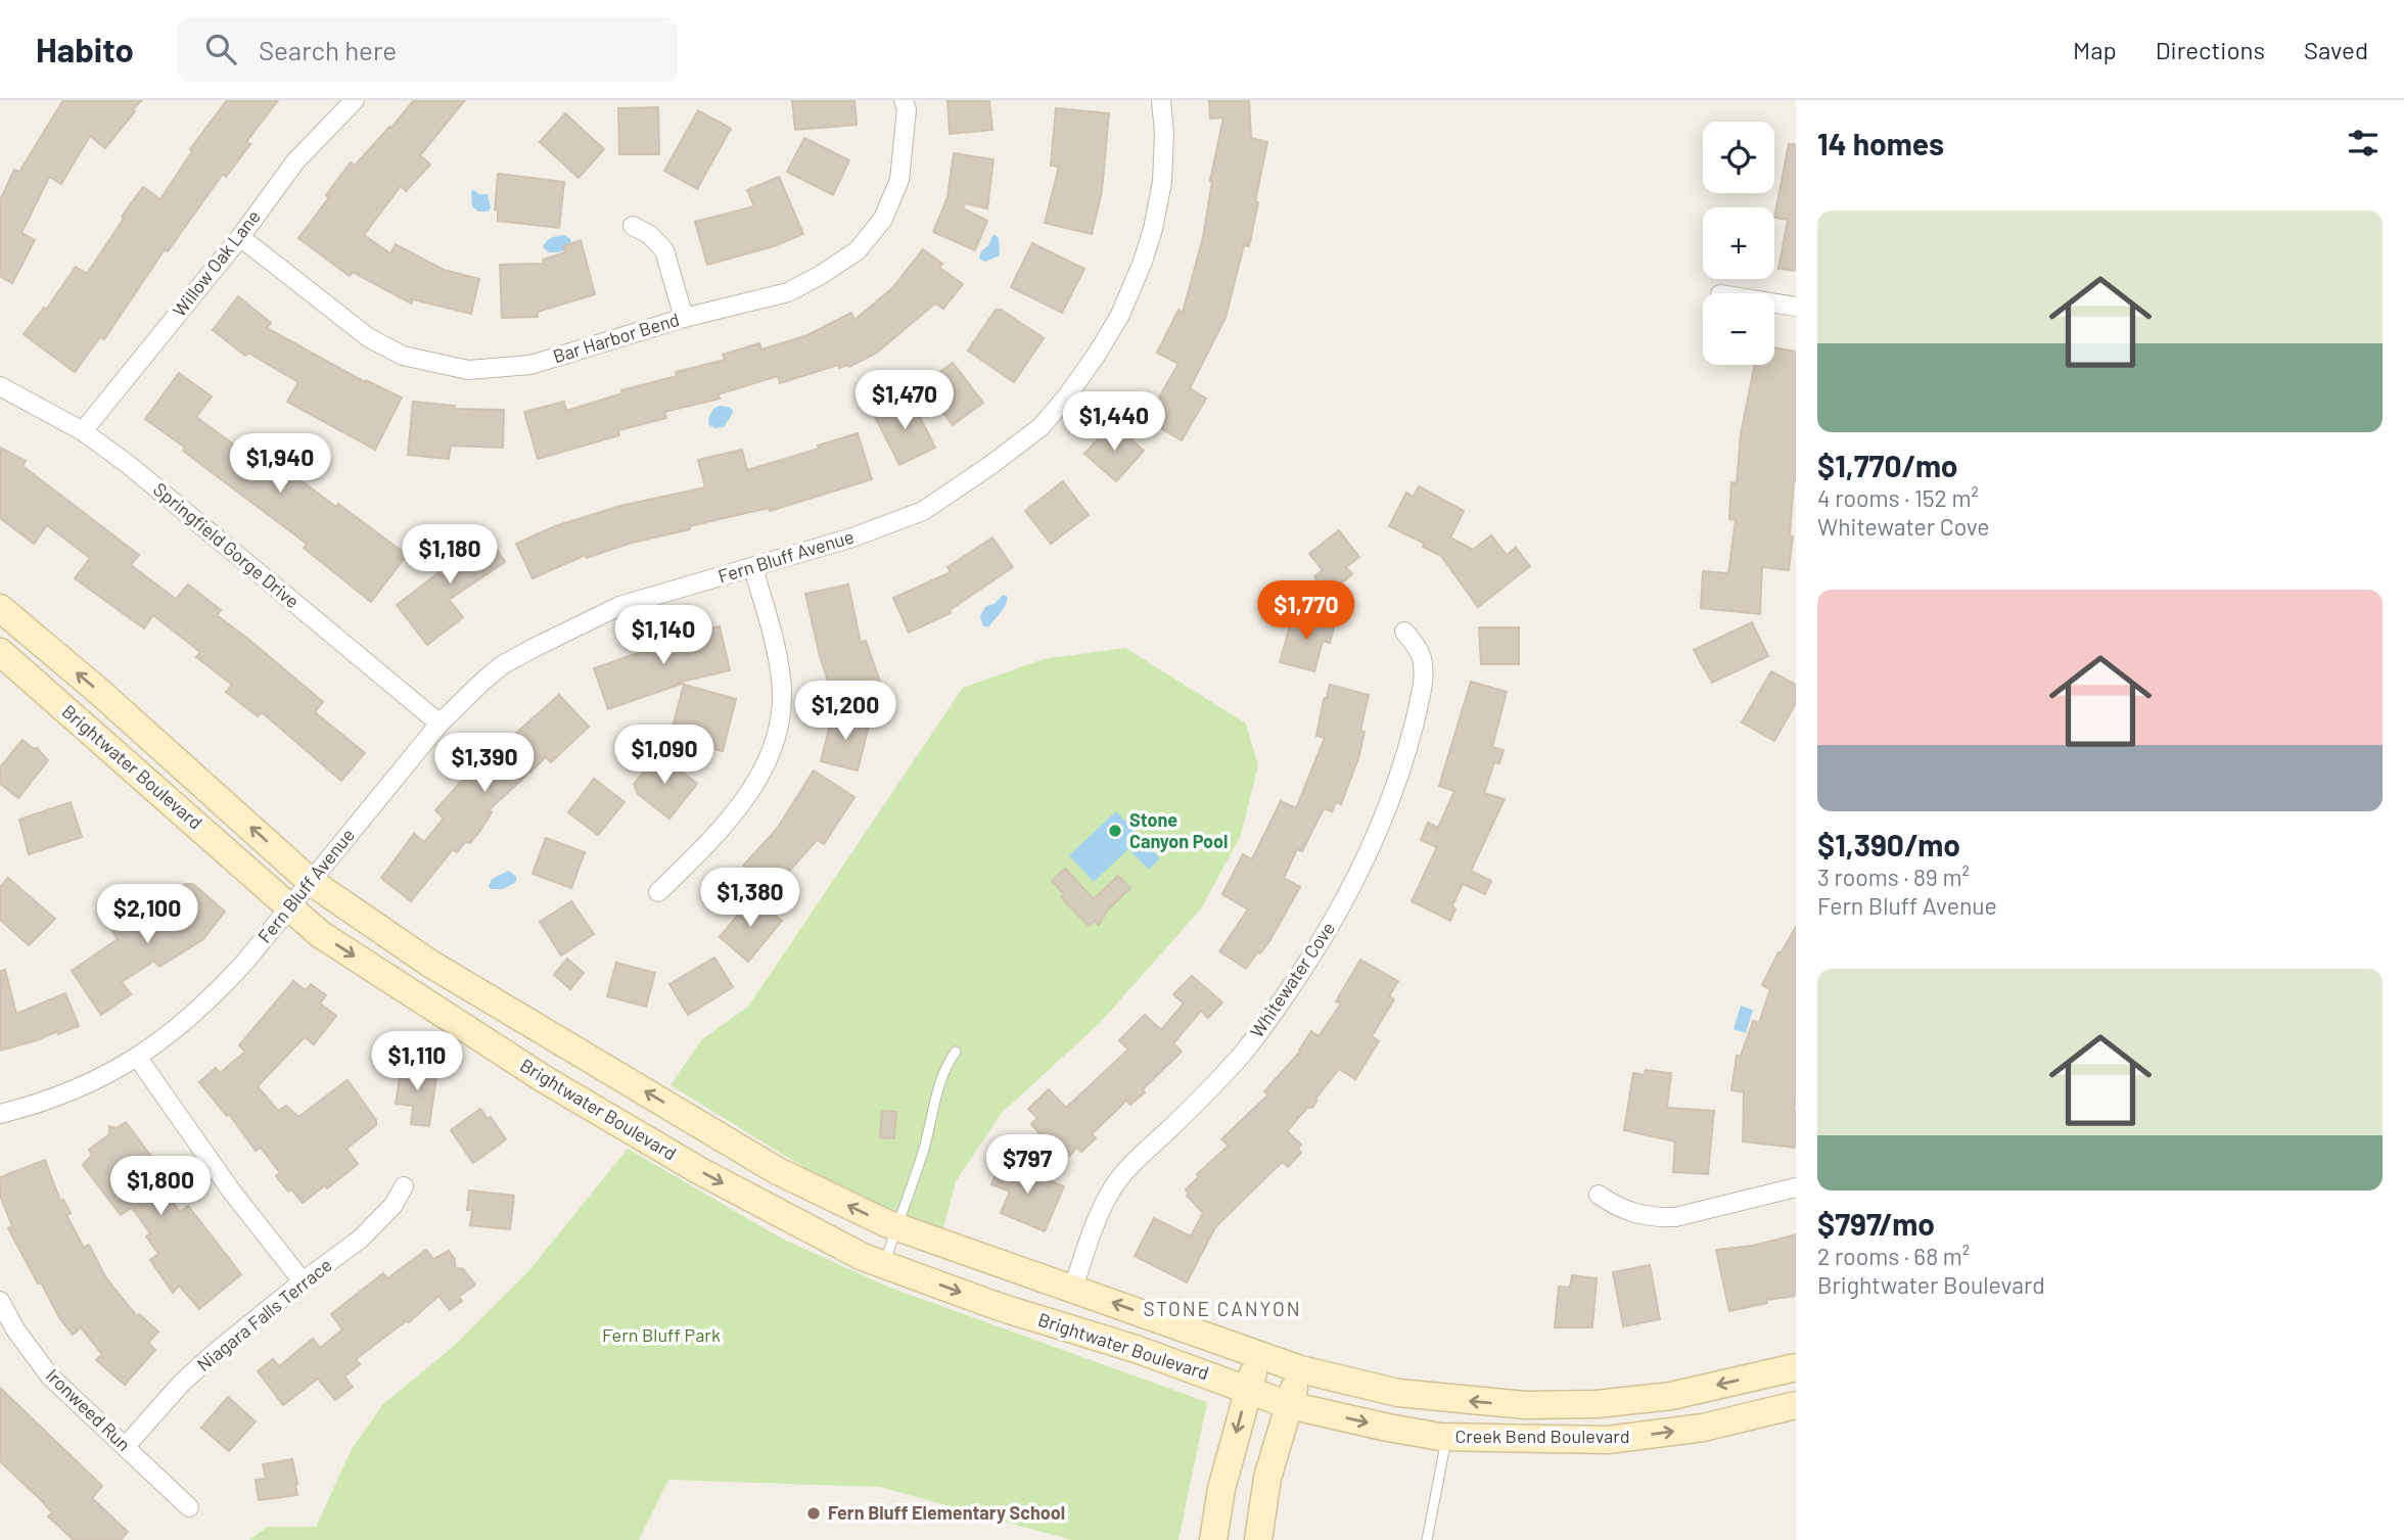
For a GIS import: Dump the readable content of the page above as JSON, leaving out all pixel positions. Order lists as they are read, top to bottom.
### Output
{
  "streets": {
    "street": [
      "Willow Oak Lane",
      "Bar Harbor Bend",
      "Springfield Gorge Drive",
      "Fern Bluff Avenue",
      "Brightwater Boulevard",
      "Whitewater Cove",
      "Niagara Falls Terrace",
      "Ironweed Run",
      "Creek Bend Boulevard"
    ]
  },
  "crossings": [
    ["Willow Oak Lane", "Bar Harbor Bend"],
    ["Willow Oak Lane", "Springfield Gorge Drive"],
    ["Springfield Gorge Drive", "Fern Bluff Avenue"],
    ["Fern Bluff Avenue", "Brightwater Boulevard"],
    ["Brightwater Boulevard", "Whitewater Cove"],
    ["Brightwater Boulevard", "Creek Bend Boulevard"],
    ["Niagara Falls Terrace", "Ironweed Run"]
  ],
  "districts": ["STONE CANYON"],
  "parks": ["Fern Bluff Park"],
  "places": ["Stone Canyon Pool", "Fern Bluff Elementary School"],
  "page": {
    "header": "Habito",
    "search": "Search here",
    "nav": ["Map", "Directions", "Saved"],
    "heading": "14 homes",
    "map_buttons": ["+", "−"],
    "list": [
      {
        "name": "$1,770/mo",
        "note": "4 rooms · 152 m² · Whitewater Cove"
      },
      {
        "name": "$1,390/mo",
        "note": "3 rooms · 89 m² · Fern Bluff Avenue"
      },
      {
        "name": "$797/mo",
        "note": "2 rooms · 68 m² · Brightwater Boulevard"
      }
    ],
    "price": [
      "$1,470",
      "$1,440",
      "$1,940",
      "$1,180",
      "$1,770",
      "$1,140",
      "$1,200",
      "$1,090",
      "$1,390",
      "$1,380",
      "$2,100",
      "$1,110",
      "$797",
      "$1,800"
    ]
  }
}
